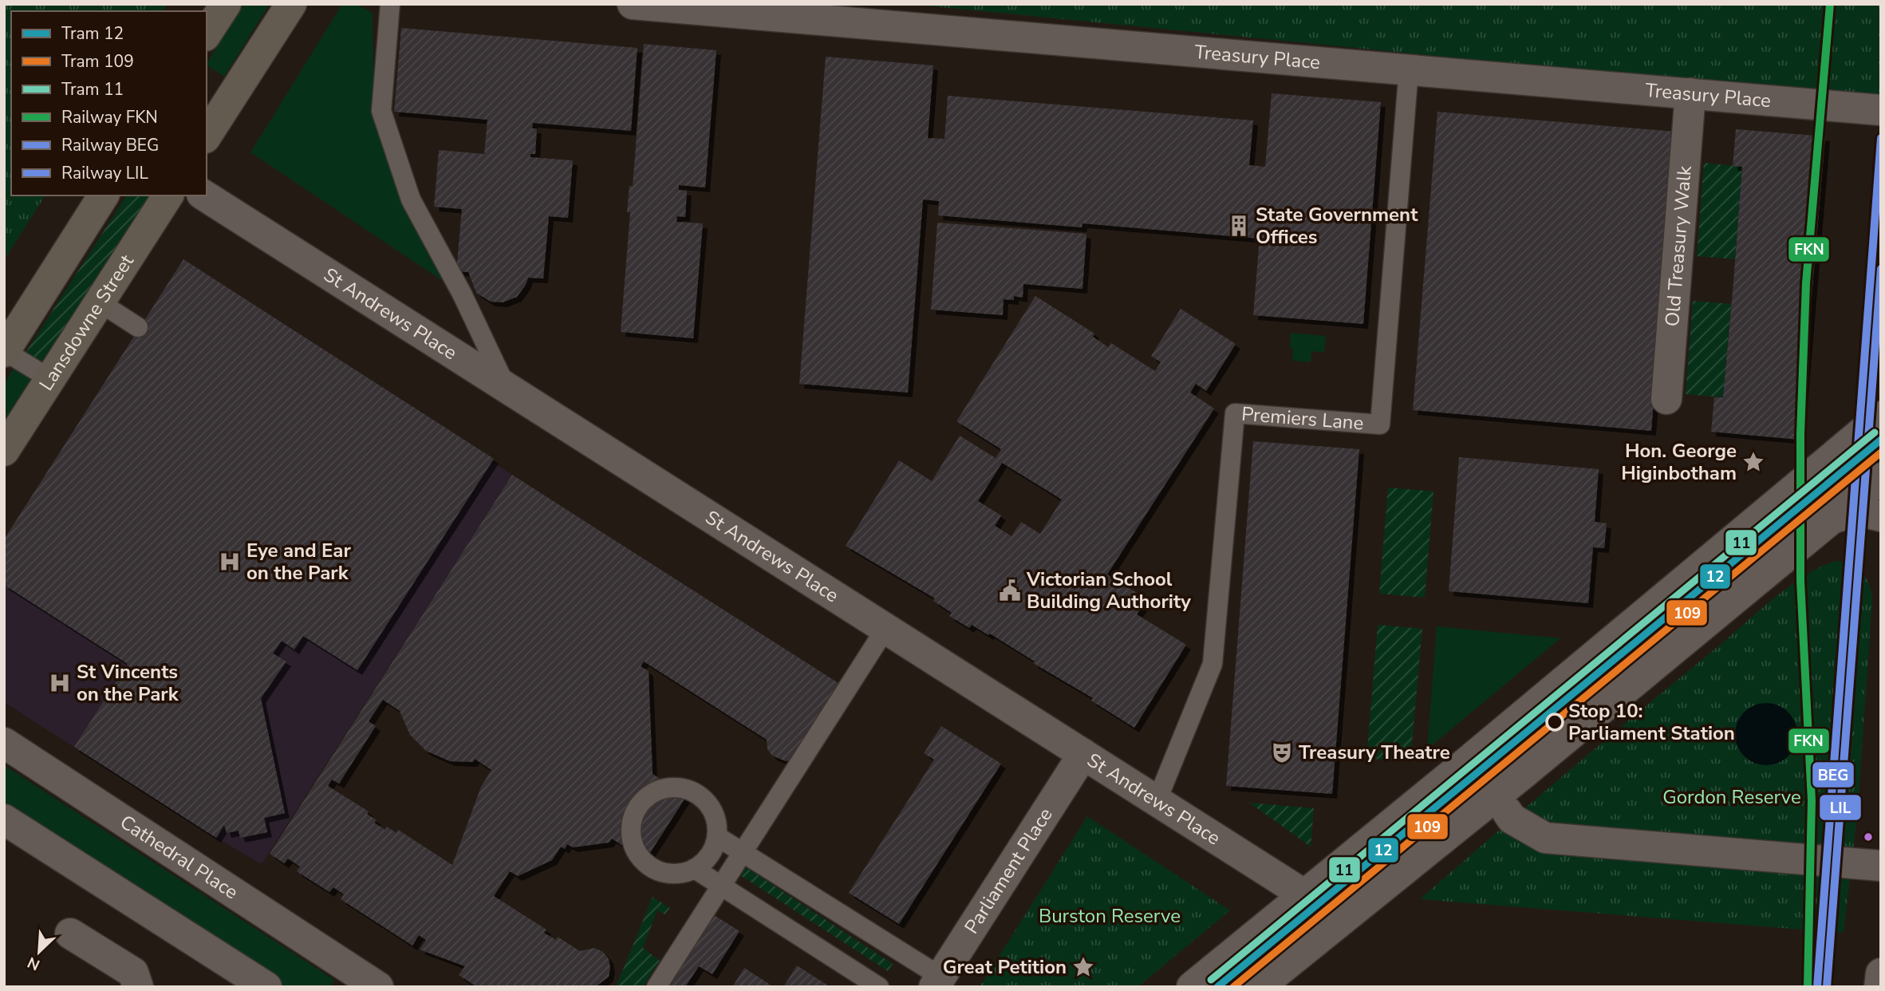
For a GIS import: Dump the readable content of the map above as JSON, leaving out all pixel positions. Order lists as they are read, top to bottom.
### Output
{
  "streets": {
    "main road": ["Lansdowne Street"],
    "street": [
      "Treasury Place",
      "Old Treasury Walk",
      "St Andrews Place",
      "Cathedral Place",
      "Parliament Place"
    ],
    "lane": ["Premiers Lane"]
  },
  "crossings": [
    ["Treasury Place", "Old Treasury Walk"],
    ["Treasury Place", "Premiers Lane"],
    ["St Andrews Place", "Premiers Lane"],
    ["St Andrews Place", "Parliament Place"]
  ],
  "parks": ["Gordon Reserve", "Burston Reserve"],
  "places": {
    "building": ["State Government Offices"],
    "place": ["Hon. George Higinbotham", "Great Petition"],
    "hospital": ["Eye and Ear on the Park", "St Vincents on the Park"],
    "public building": ["Victorian School Building Authority"],
    "other": ["Stop 10: Parliament Station"],
    "theatre": ["Treasury Theatre"]
  },
  "lines": [
    "rail line FKN",
    "rail line BEG",
    "rail line LIL",
    "tram line 11",
    "tram line 12",
    "tram line 109"
  ],
  "legend": [
    "Tram 12",
    "Tram 109",
    "Tram 11",
    "Railway FKN",
    "Railway BEG",
    "Railway LIL"
  ],
  "north": "bottom left"
}
